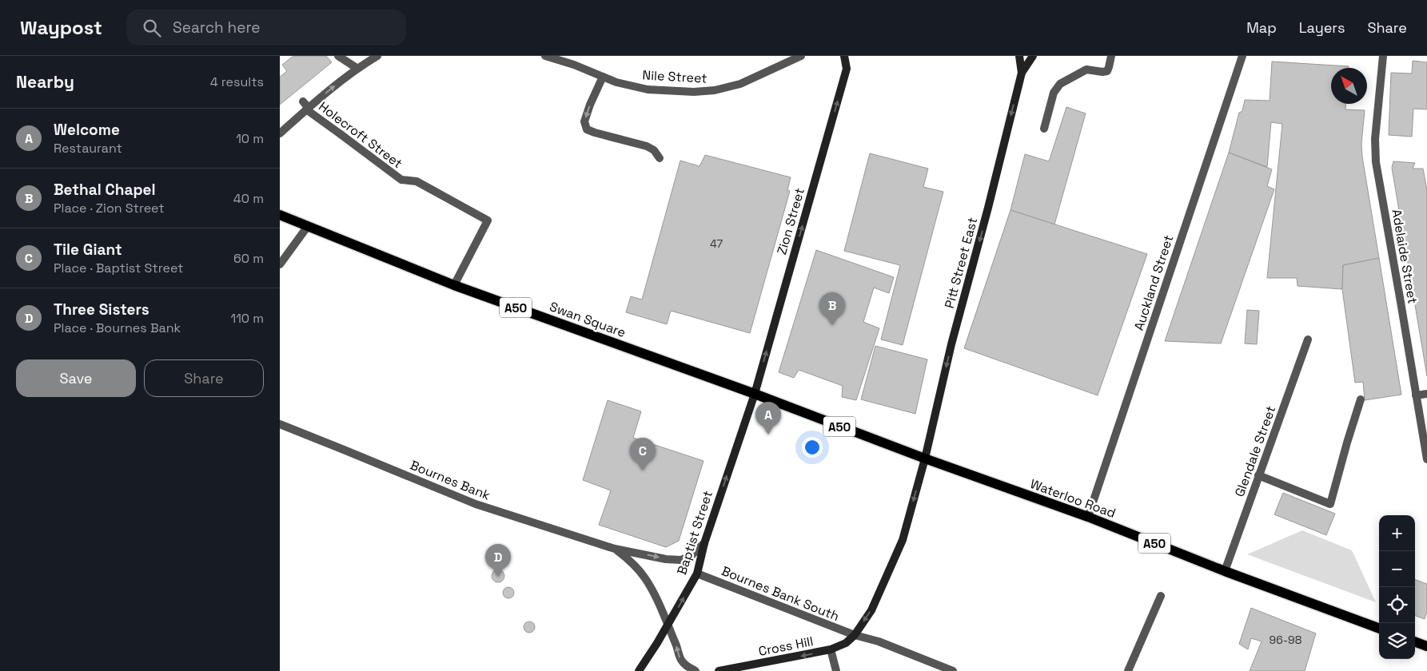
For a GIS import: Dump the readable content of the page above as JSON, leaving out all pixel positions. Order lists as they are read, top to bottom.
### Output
{
  "streets": {
    "main road": [
      "Zion Street",
      "Pitt Street East",
      "A50",
      "Swan Square",
      "Waterloo Road",
      "Baptist Street",
      "Cross Hill"
    ],
    "street": [
      "Nile Street",
      "Holecroft Street",
      "Adelaide Street",
      "Auckland Street",
      "Glendale Street",
      "Bournes Bank",
      "Bournes Bank South"
    ]
  },
  "crossings": [
    ["Holecroft Street", "Swan Square"],
    ["Zion Street", "Swan Square"],
    ["Zion Street", "Waterloo Road"],
    ["Zion Street", "Baptist Street"],
    ["Pitt Street East", "Waterloo Road"],
    ["Pitt Street East", "Bournes Bank South"],
    ["Pitt Street East", "Cross Hill"],
    ["Auckland Street", "Waterloo Road"],
    ["Swan Square", "Waterloo Road"],
    ["Swan Square", "Baptist Street"],
    ["Glendale Street", "Waterloo Road"],
    ["Bournes Bank", "Baptist Street"],
    ["Waterloo Road", "Baptist Street"],
    ["Baptist Street", "Bournes Bank South"],
    ["Bournes Bank South", "Cross Hill"]
  ],
  "one_way": [
    "Zion Street",
    "Pitt Street East",
    "Baptist Street",
    "Cross Hill"
  ],
  "house_numbers": ["47", "96-98"],
  "north": "top left",
  "page": {
    "header": "Waypost",
    "search": "Search here",
    "nav": ["Map", "Layers", "Share"],
    "heading": ["Nearby", "4 results"],
    "list": [
      {
        "mark": "A",
        "name": "Welcome",
        "note": "Restaurant",
        "value": "10 m"
      },
      {
        "mark": "B",
        "name": "Bethal Chapel",
        "note": "Place · Zion Street",
        "value": "40 m"
      },
      {
        "mark": "C",
        "name": "Tile Giant",
        "note": "Place · Baptist Street",
        "value": "60 m"
      },
      {
        "mark": "D",
        "name": "Three Sisters",
        "note": "Place · Bournes Bank",
        "value": "110 m"
      }
    ],
    "pins": [
      "B",
      "A",
      "C",
      "D"
    ],
    "buttons": ["Save", "Share"],
    "map_buttons": ["+", "−"]
  }
}
